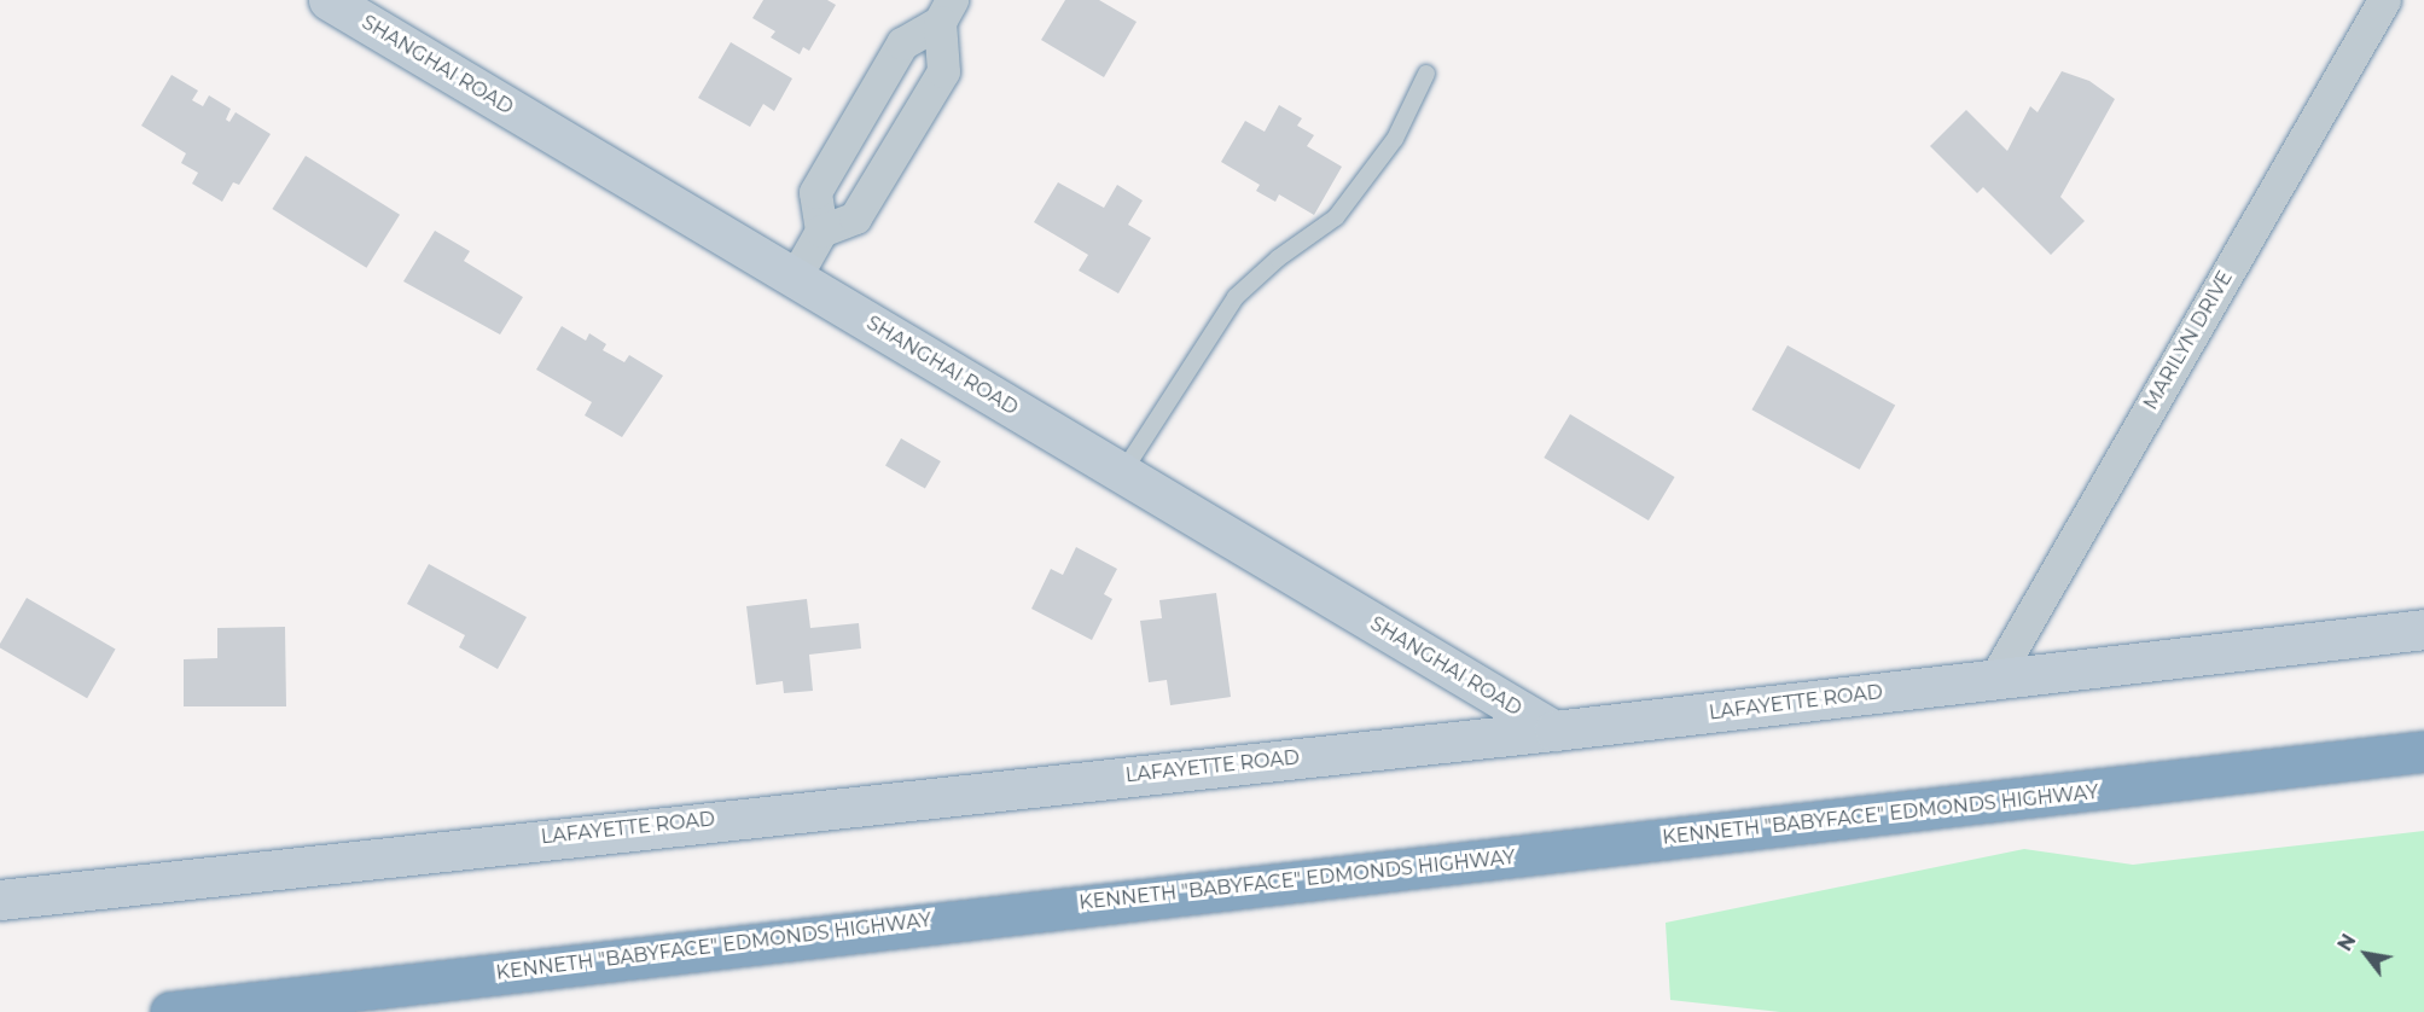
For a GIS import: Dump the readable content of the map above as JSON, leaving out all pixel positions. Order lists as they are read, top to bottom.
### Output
{
  "streets": {
    "highway": ["KENNETH \"BABYFACE\" EDMONDS HIGHWAY"],
    "main road": ["SHANGHAI ROAD", "LAFAYETTE ROAD"],
    "street": ["MARILYN DRIVE"]
  },
  "crossings": [
    ["SHANGHAI ROAD", "LAFAYETTE ROAD"],
    ["MARILYN DRIVE", "LAFAYETTE ROAD"]
  ],
  "north": "top left"
}
